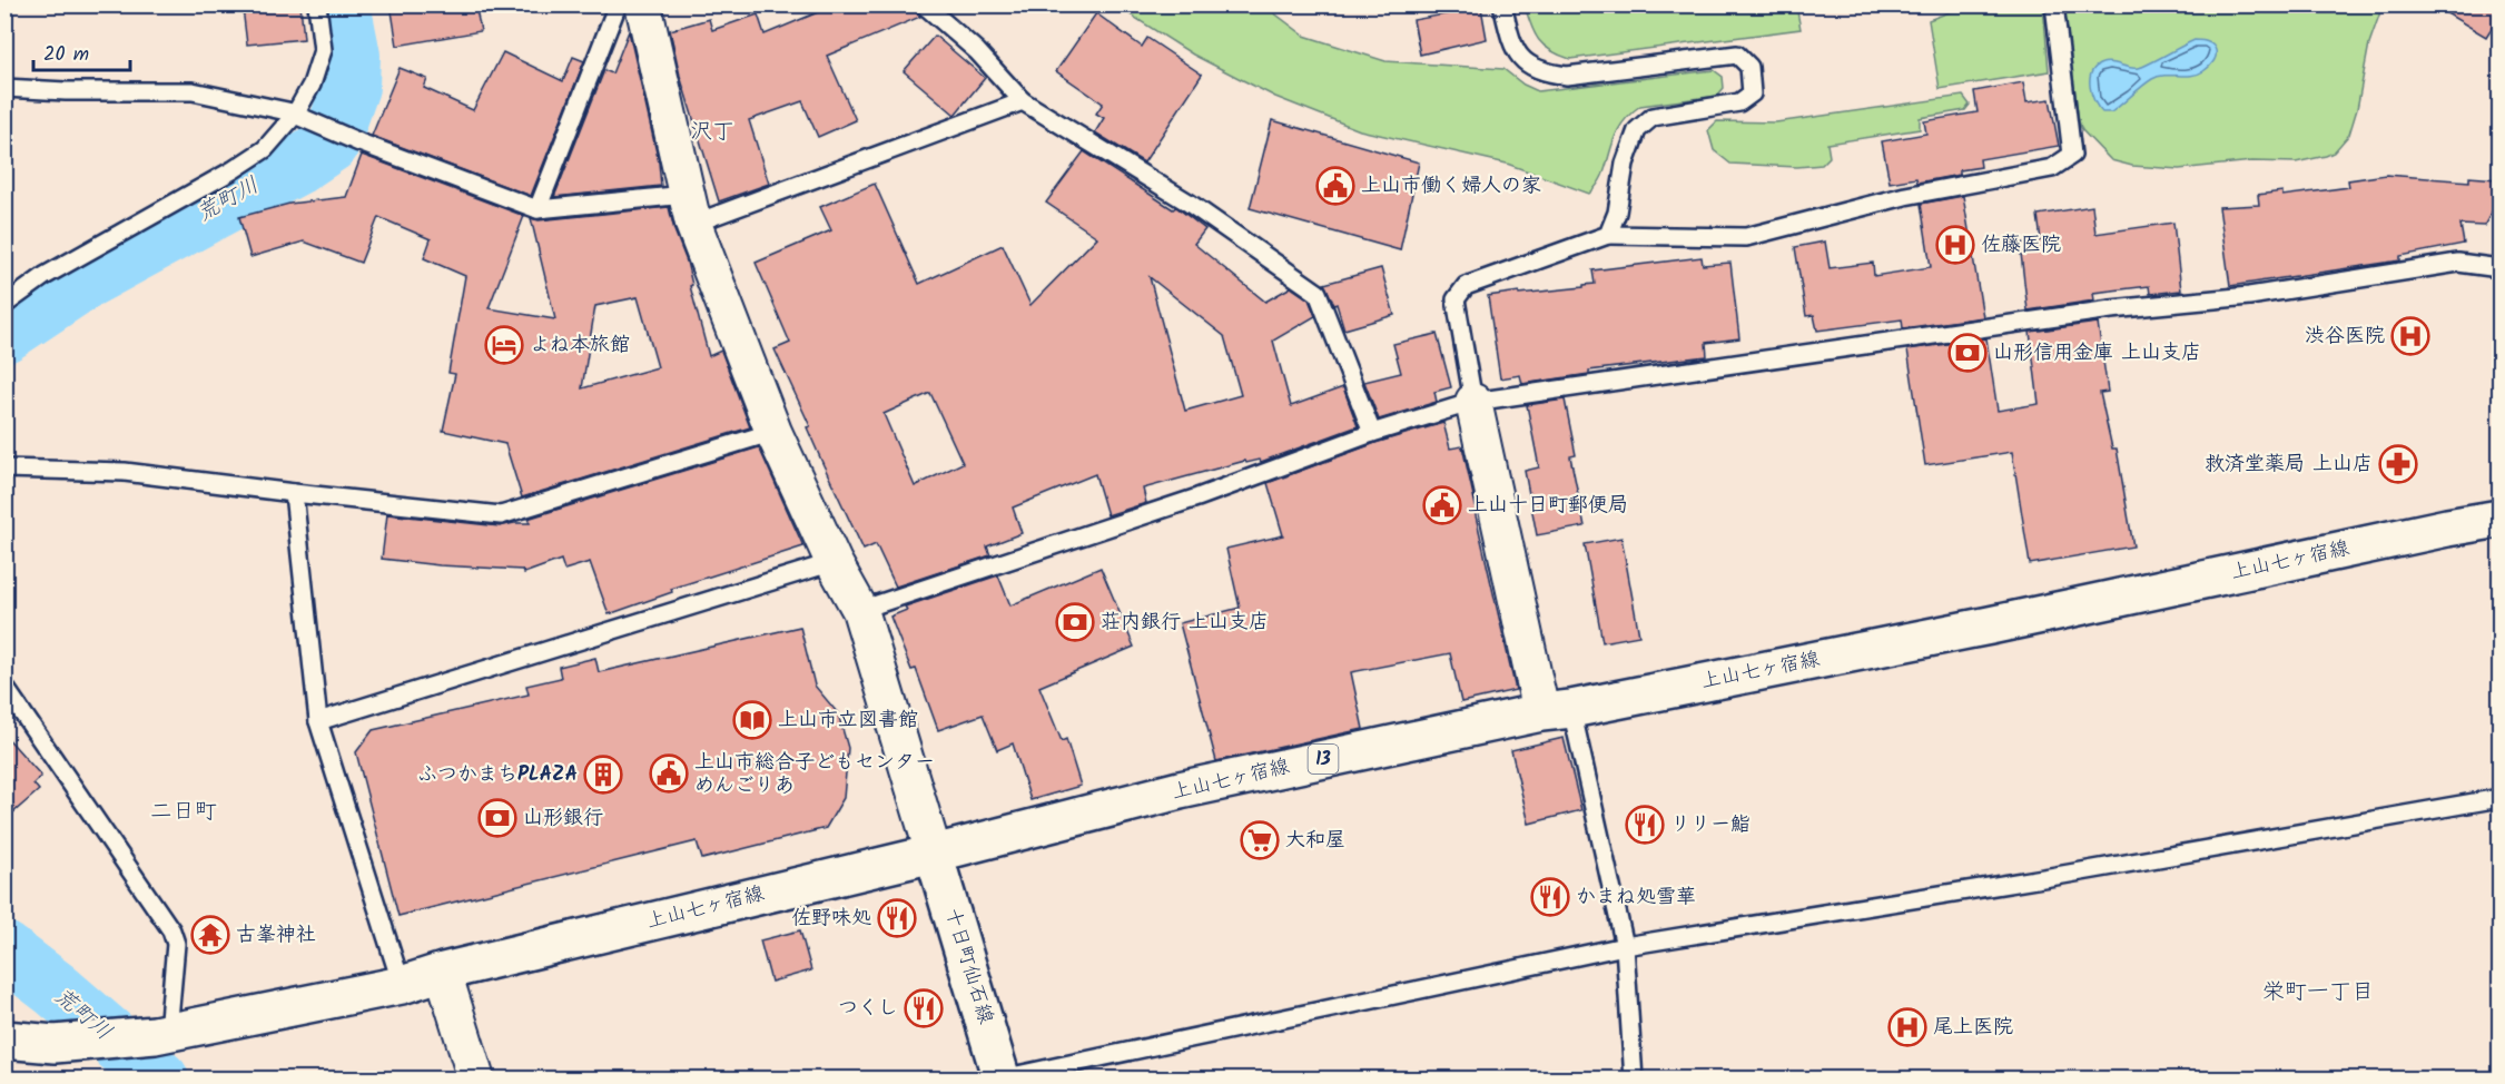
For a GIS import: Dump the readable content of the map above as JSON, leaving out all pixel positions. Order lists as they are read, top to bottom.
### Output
{
  "streets": {
    "main road": ["上山七ヶ宿線", "13", "十日町仙石線"]
  },
  "crossings": [
    ["上山七ヶ宿線", "十日町仙石線"]
  ],
  "districts": ["沢丁", "二日町", "栄町一丁目"],
  "water": ["荒町川"],
  "places": {
    "public building": ["上山市働く婦人の家", "上山十日町郵便局", "上山市総合子どもセンター めんごりあ"],
    "hospital": ["佐藤医院", "渋谷医院", "尾上医院"],
    "hotel": ["よね本旅館"],
    "bank": ["山形信用金庫 上山支店", "荘内銀行 上山支店", "山形銀行"],
    "pharmacy": ["救済堂薬局 上山店"],
    "library": ["上山市立図書館"],
    "building": ["ふつかまちPLAZA"],
    "restaurant": [
      "リリー鮨",
      "かまね処雪華",
      "佐野味処",
      "つくし"
    ],
    "supermarket": ["大和屋"],
    "temple": ["古峯神社"]
  },
  "scale_bar": "20 m"
}
